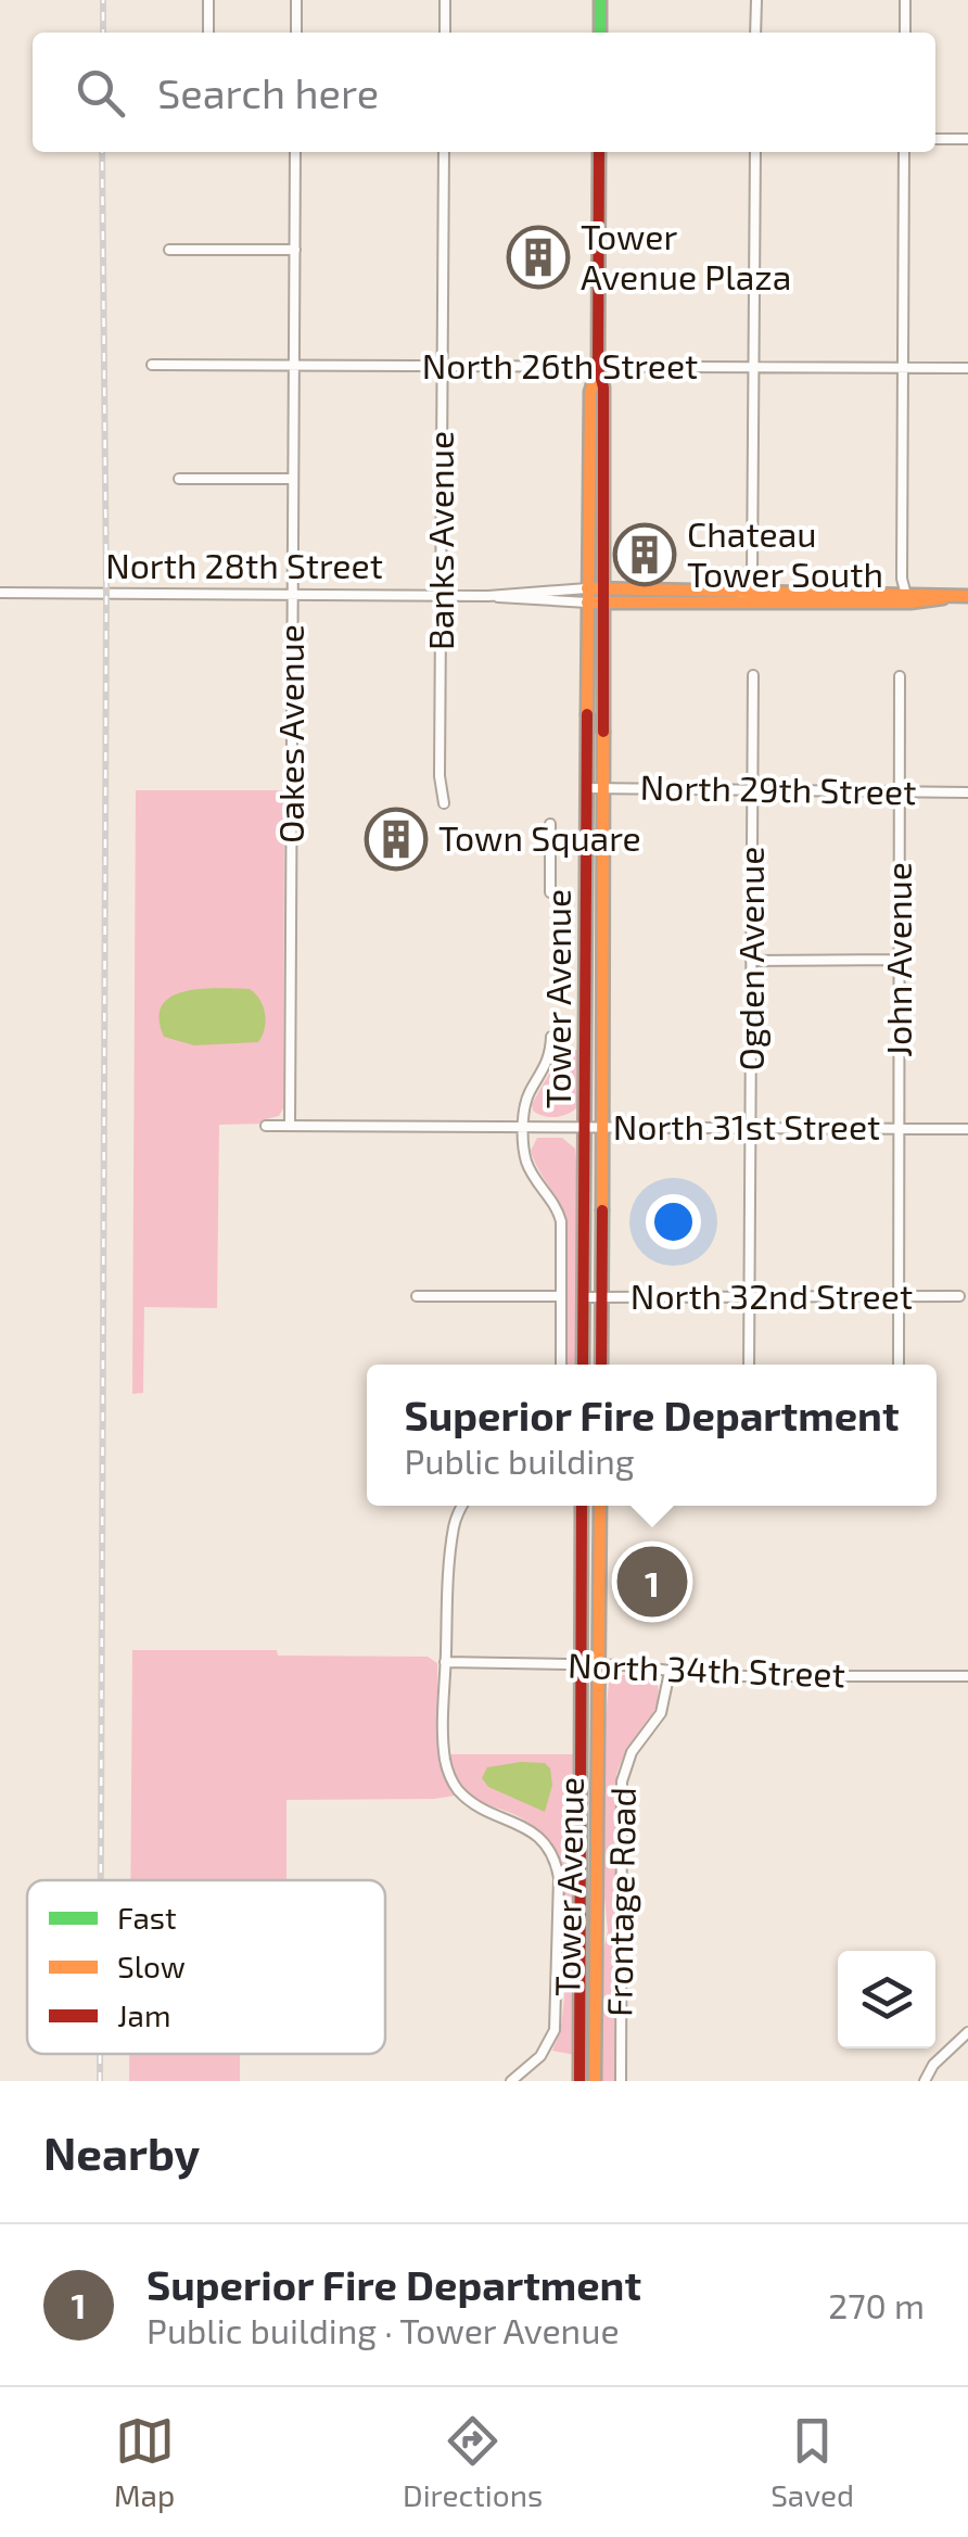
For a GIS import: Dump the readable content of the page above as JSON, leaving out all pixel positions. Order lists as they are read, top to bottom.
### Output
{
  "streets": {
    "main road": ["North 28th Street", "Tower Avenue"],
    "street": [
      "North 26th Street",
      "Banks Avenue",
      "Oakes Avenue",
      "North 29th Street",
      "Ogden Avenue",
      "John Avenue",
      "North 31st Street",
      "North 32nd Street",
      "North 34th Street",
      "Frontage Road"
    ]
  },
  "crossings": [
    ["North 26th Street", "Banks Avenue"],
    ["North 26th Street", "Oakes Avenue"],
    ["North 26th Street", "Tower Avenue"],
    ["Banks Avenue", "North 28th Street"],
    ["North 28th Street", "Oakes Avenue"],
    ["North 28th Street", "Tower Avenue"],
    ["Oakes Avenue", "North 31st Street"],
    ["North 29th Street", "Ogden Avenue"],
    ["North 29th Street", "John Avenue"],
    ["North 29th Street", "Tower Avenue"],
    ["Ogden Avenue", "North 31st Street"],
    ["Ogden Avenue", "North 32nd Street"],
    ["John Avenue", "North 31st Street"],
    ["John Avenue", "North 32nd Street"],
    ["Tower Avenue", "North 31st Street"],
    ["Tower Avenue", "North 32nd Street"],
    ["Tower Avenue", "North 34th Street"],
    ["North 34th Street", "Frontage Road"]
  ],
  "places": {
    "building": ["Tower Avenue Plaza", "Chateau Tower South", "Town Square"]
  },
  "legend": ["Fast", "Slow", "Jam"],
  "page": {
    "search": "Search here",
    "popup": ["Superior Fire Department", "Public building"],
    "pins": "1",
    "heading": "Nearby",
    "list": [
      {
        "mark": "1",
        "name": "Superior Fire Department",
        "note": "Public building · Tower Avenue",
        "value": "270 m"
      }
    ],
    "nav": ["Map", "Directions", "Saved"]
  }
}
